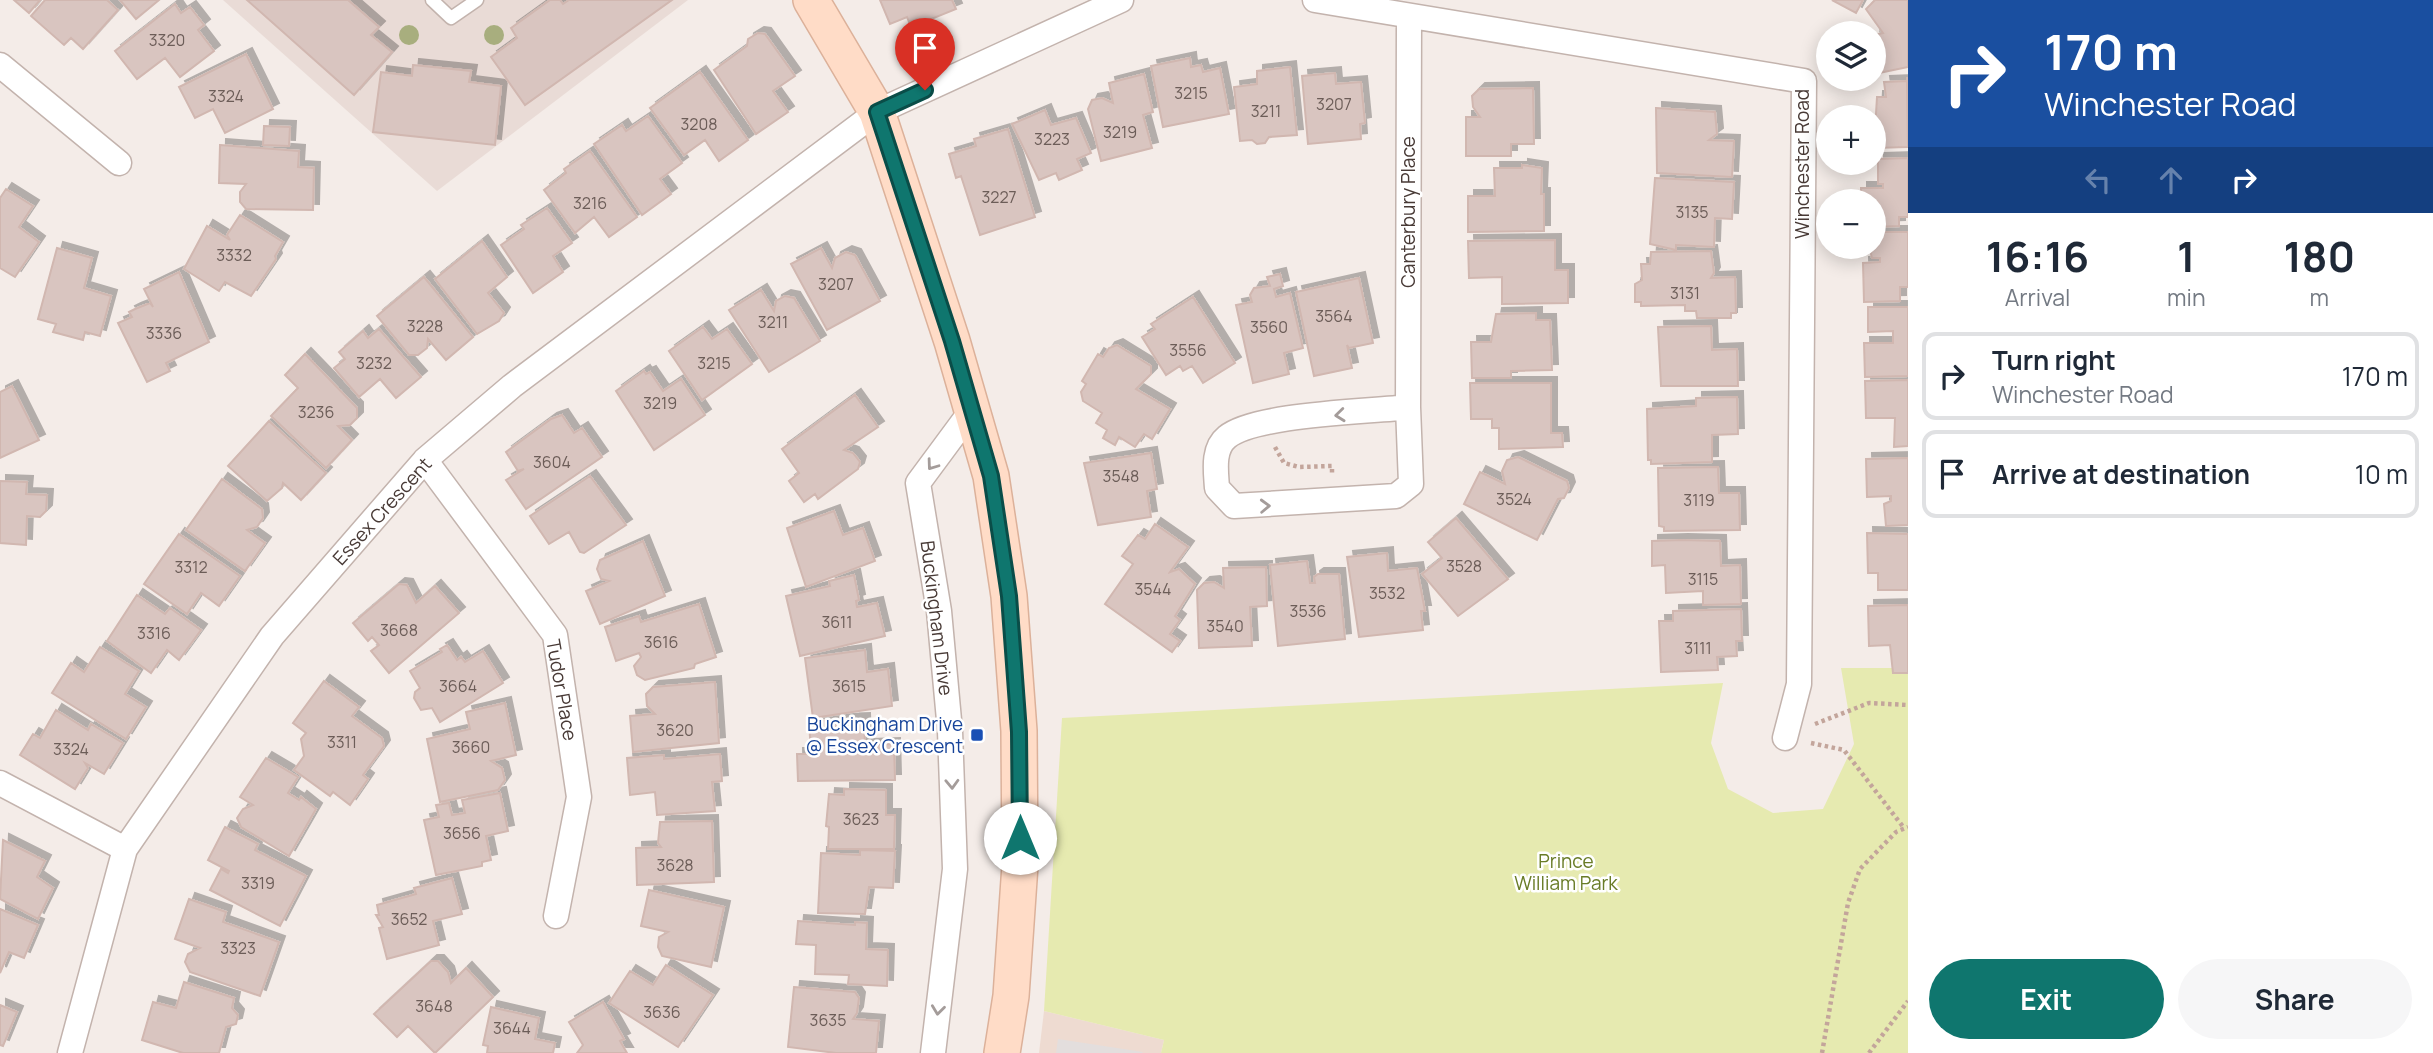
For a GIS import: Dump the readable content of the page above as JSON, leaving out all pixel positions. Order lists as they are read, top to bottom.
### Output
{
  "streets": {
    "street": [
      "Winchester Road",
      "Canterbury Place",
      "Essex Crescent",
      "Buckingham Drive",
      "Tudor Place"
    ]
  },
  "crossings": [
    ["Winchester Road", "Canterbury Place"],
    ["Essex Crescent", "Tudor Place"]
  ],
  "parks": ["Prince William Park"],
  "places": {
    "transit": ["Buckingham Drive @ Essex Crescent"]
  },
  "house_numbers": [
    "3320",
    "3215",
    "3324",
    "3207",
    "3211",
    "3208",
    "3219",
    "3223",
    "3227",
    "3216",
    "3135",
    "3332",
    "3207",
    "3131",
    "3564",
    "3211",
    "3228",
    "3560",
    "3336",
    "3556",
    "3232",
    "3215",
    "3219",
    "3236",
    "3604",
    "3548",
    "3524",
    "3119",
    "3528",
    "3312",
    "3115",
    "3544",
    "3532",
    "3536",
    "3611",
    "3540",
    "3668",
    "3316",
    "3616",
    "3111",
    "3664",
    "3615",
    "3620",
    "3311",
    "3660",
    "3324",
    "3623",
    "3656",
    "3628",
    "3319",
    "3652",
    "3323",
    "3648",
    "3636",
    "3635",
    "3644"
  ],
  "page": {
    "turn": ["170 m", "Winchester Road"],
    "map_buttons": ["+", "−"],
    "eta": [
      "16:16",
      "Arrival",
      "1",
      "min",
      "180",
      "m"
    ],
    "list": [
      {
        "name": "Turn right",
        "note": "Winchester Road",
        "value": "170 m"
      },
      {
        "name": "Arrive at destination",
        "value": "10 m"
      }
    ],
    "buttons": ["Exit", "Share"]
  }
}
